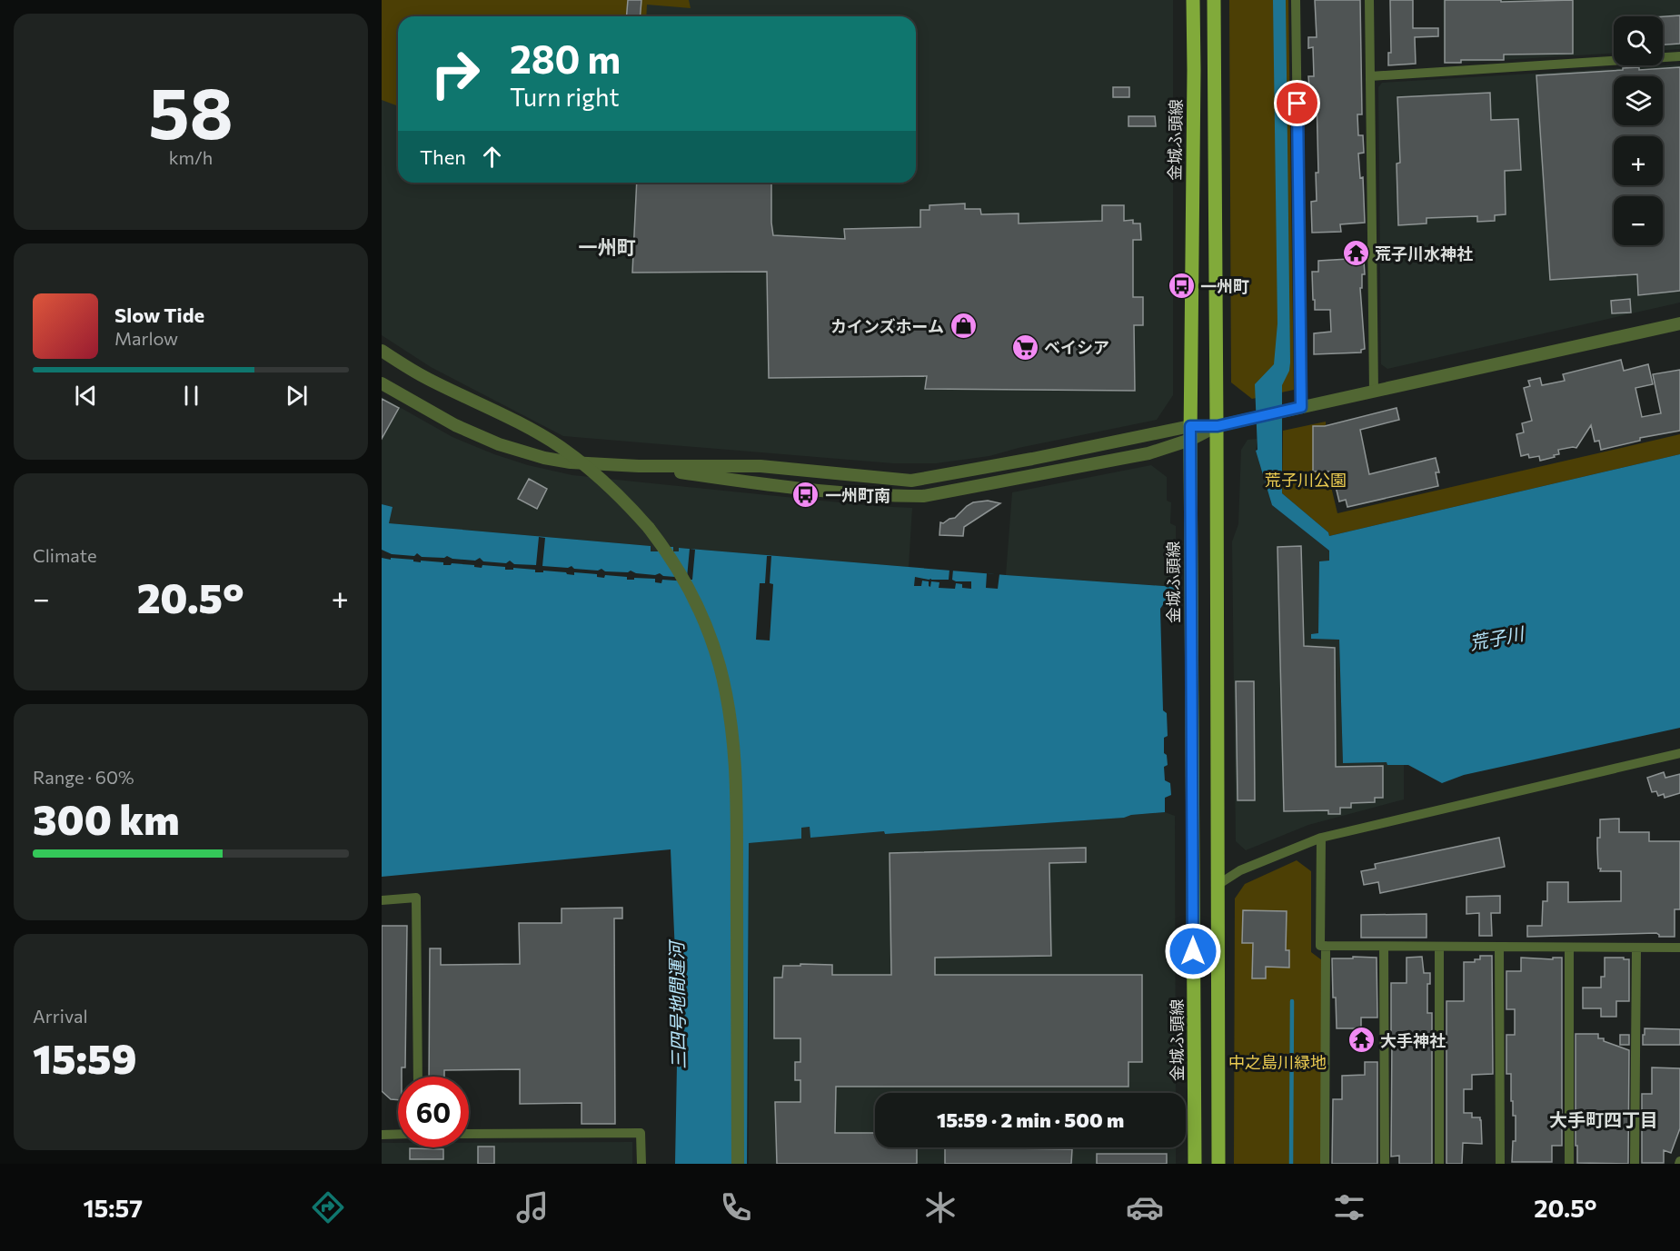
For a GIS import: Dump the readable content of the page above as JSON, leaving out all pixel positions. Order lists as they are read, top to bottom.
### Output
{
  "streets": {
    "main road": ["金城ふ頭線"]
  },
  "districts": ["一州町", "大手町四丁目"],
  "water": ["荒子川", "三四号地間運河"],
  "parks": ["荒子川公園", "中之島川緑地"],
  "places": {
    "temple": ["荒子川水神社", "大手神社"],
    "bus stop": ["一州町", "一州町南"],
    "shop": ["カインズホーム"],
    "supermarket": ["ベイシア"]
  },
  "page": {
    "tile": [
      ["58", "km/h"],
      "Climate",
      ["Range · 60%", "300 km"],
      ["Arrival", "15:59"]
    ],
    "map_buttons": ["+", "−"],
    "turn": ["280 m", "Turn right"],
    "then": "Then",
    "song": ["Slow Tide", "Marlow"],
    "heat": ["−", "20.5°", "+"],
    "limit": "60",
    "trip": "15:59 · 2 min · 500 m",
    "tabs": ["15:57", "20.5°"]
  }
}
